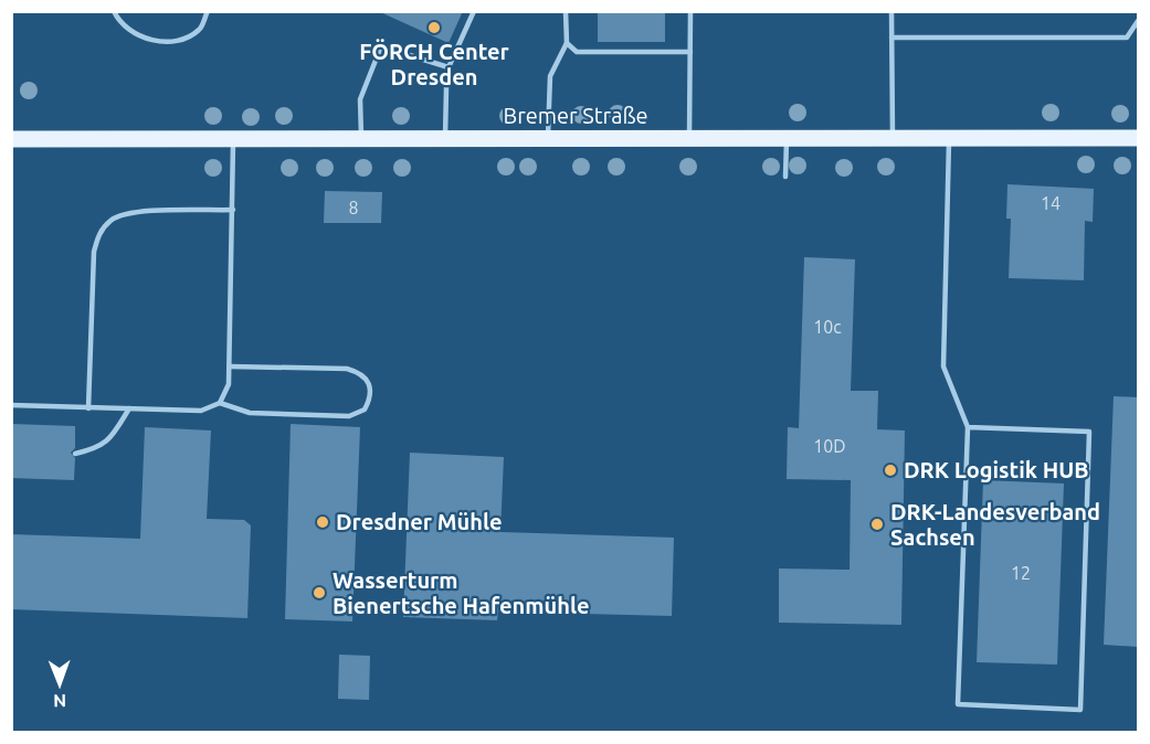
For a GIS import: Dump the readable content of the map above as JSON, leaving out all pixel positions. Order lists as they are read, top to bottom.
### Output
{
  "streets": {
    "main road": ["Bremer Straße"]
  },
  "places": [
    "FÖRCH Center Dresden",
    "DRK Logistik HUB",
    "Dresdner Mühle",
    "DRK-Landesverband Sachsen",
    "Wasserturm Bienertsche Hafenmühle"
  ],
  "house_numbers": [
    "14",
    "8",
    "10c",
    "10D",
    "12"
  ],
  "north": "bottom"
}
